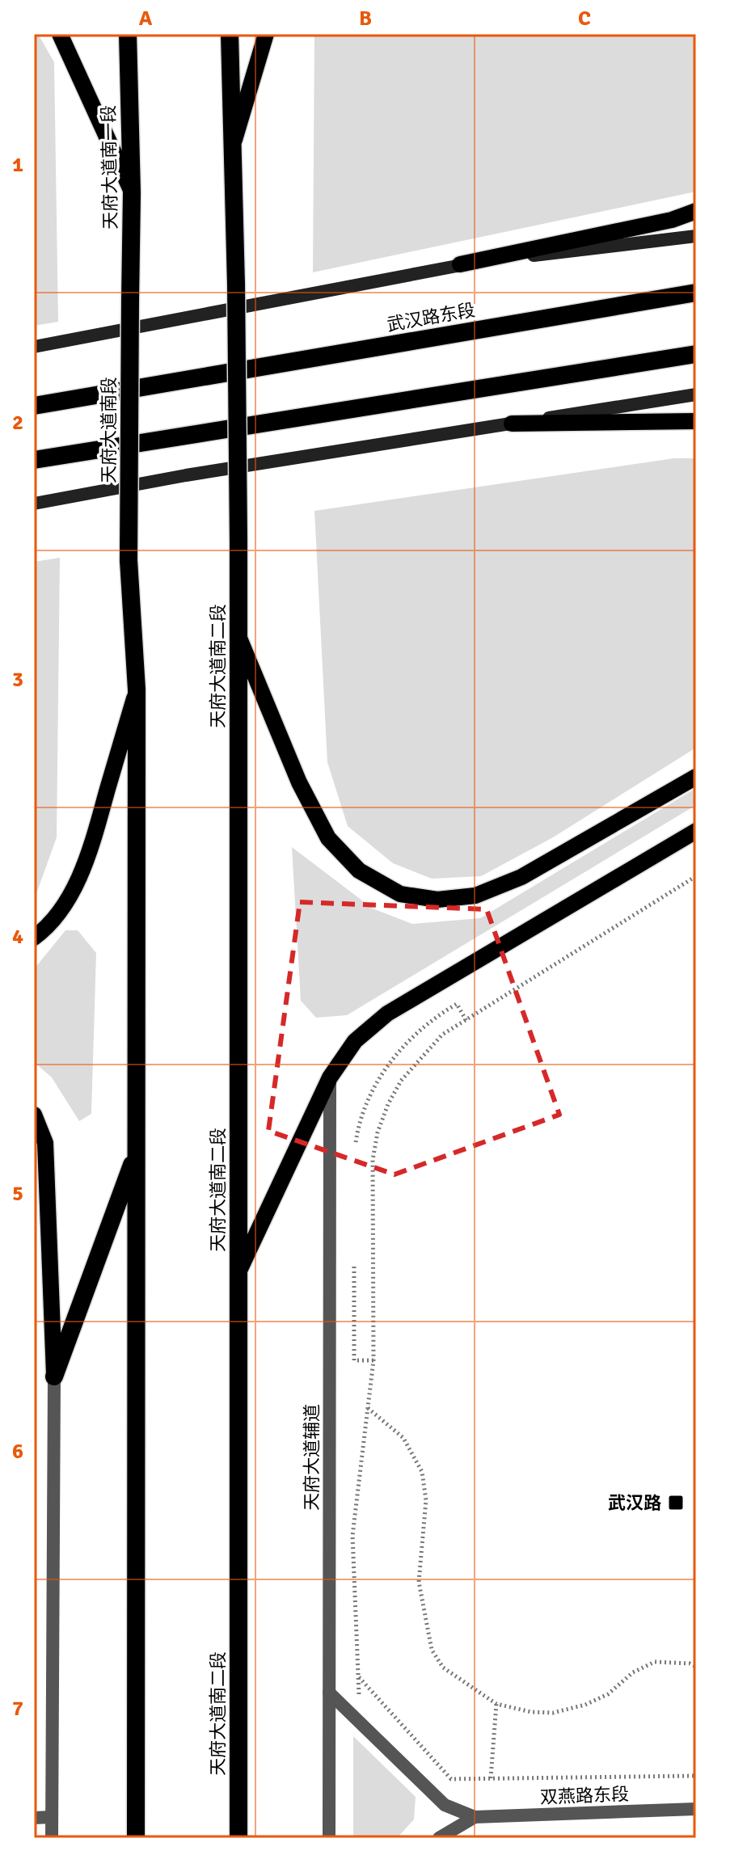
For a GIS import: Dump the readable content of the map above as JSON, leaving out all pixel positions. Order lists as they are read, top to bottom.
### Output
{
  "streets": {
    "highway": [
      "天府大道南一段",
      "武汉路东段",
      "天府大道南段",
      "天府大道南二段"
    ],
    "street": ["天府大道辅道", "双燕路东段"]
  },
  "crossings": [
    ["天府大道南一段", "天府大道南段"],
    ["天府大道辅道", "双燕路东段"]
  ],
  "places": {
    "transit": ["武汉路"]
  },
  "grid": {
    "columns": ["A", "B", "C"],
    "rows": [
      "1",
      "2",
      "3",
      "4",
      "5",
      "6",
      "7"
    ]
  }
}
